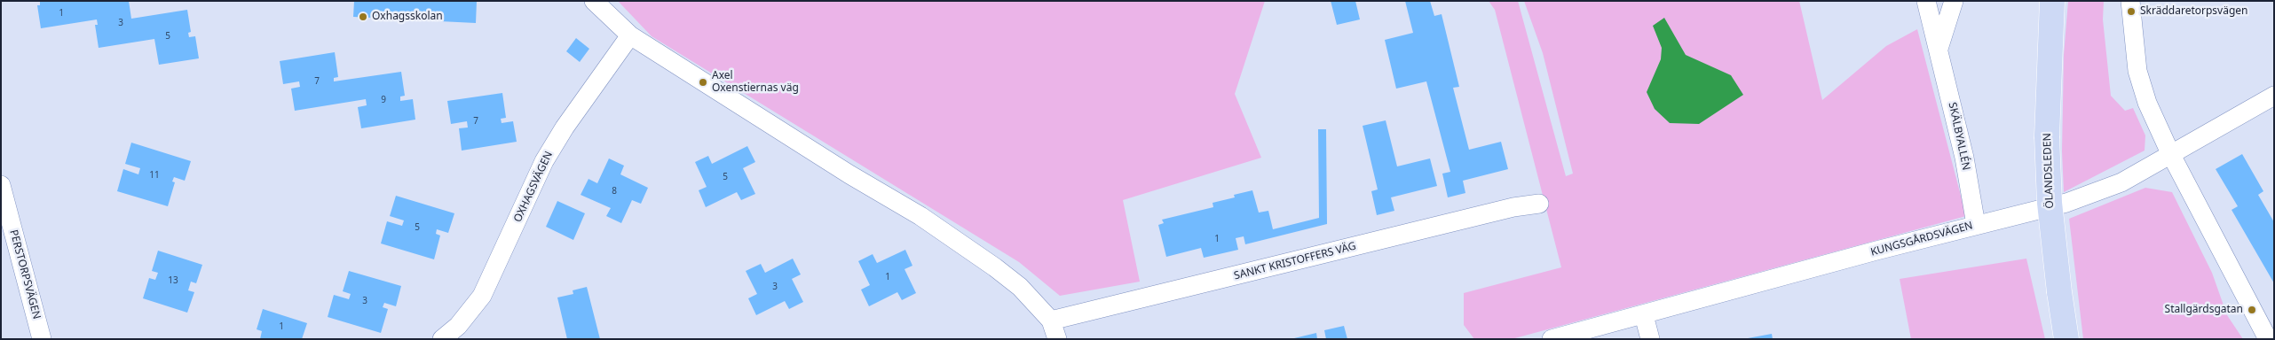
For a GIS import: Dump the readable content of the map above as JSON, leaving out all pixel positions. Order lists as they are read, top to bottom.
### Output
{
  "streets": {
    "main road": ["ÖLANDSLEDEN"],
    "street": [
      "SKÄLBYALLÉN",
      "OXHAGSVÄGEN",
      "KUNGSGÅRDSVÄGEN",
      "SANKT KRISTOFFERS VÄG",
      "PERSTORPSVÄGEN"
    ]
  },
  "crossings": [
    ["SKÄLBYALLÉN", "KUNGSGÅRDSVÄGEN"]
  ],
  "places": [
    "Skräddaretorpsvägen",
    "Oxhagsskolan",
    "Axel Oxenstiernas väg",
    "Stallgärdsgatan"
  ],
  "house_numbers": [
    "1",
    "3",
    "5",
    "7",
    "9",
    "7",
    "11",
    "5",
    "8",
    "5",
    "1",
    "1",
    "13",
    "3",
    "3",
    "1"
  ]
}
